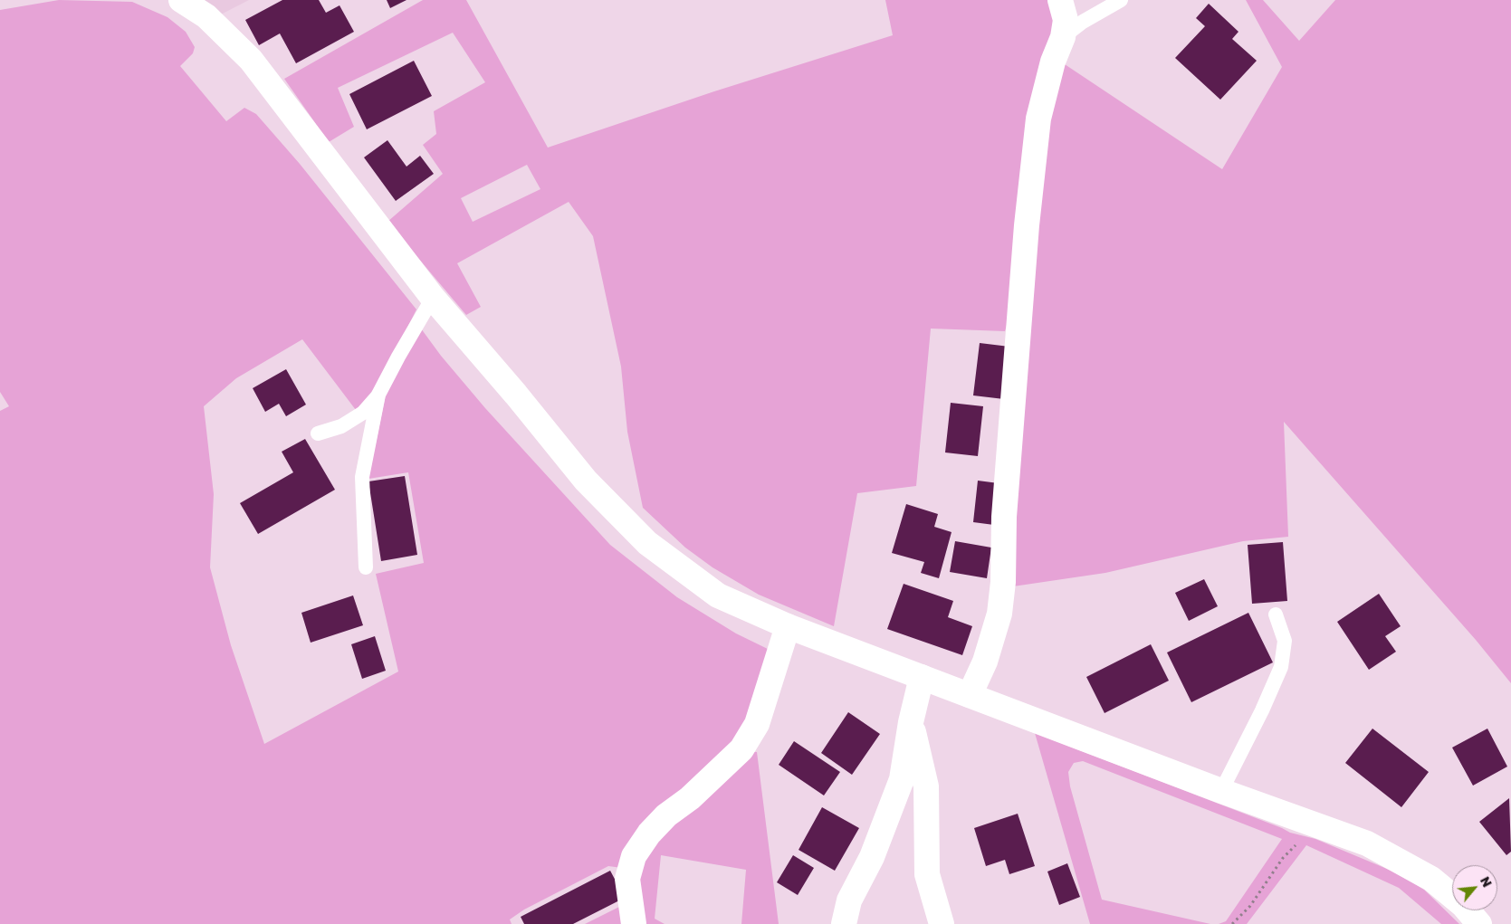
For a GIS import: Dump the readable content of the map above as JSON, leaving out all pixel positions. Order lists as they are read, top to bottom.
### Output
{
  "north": "top right"
}
